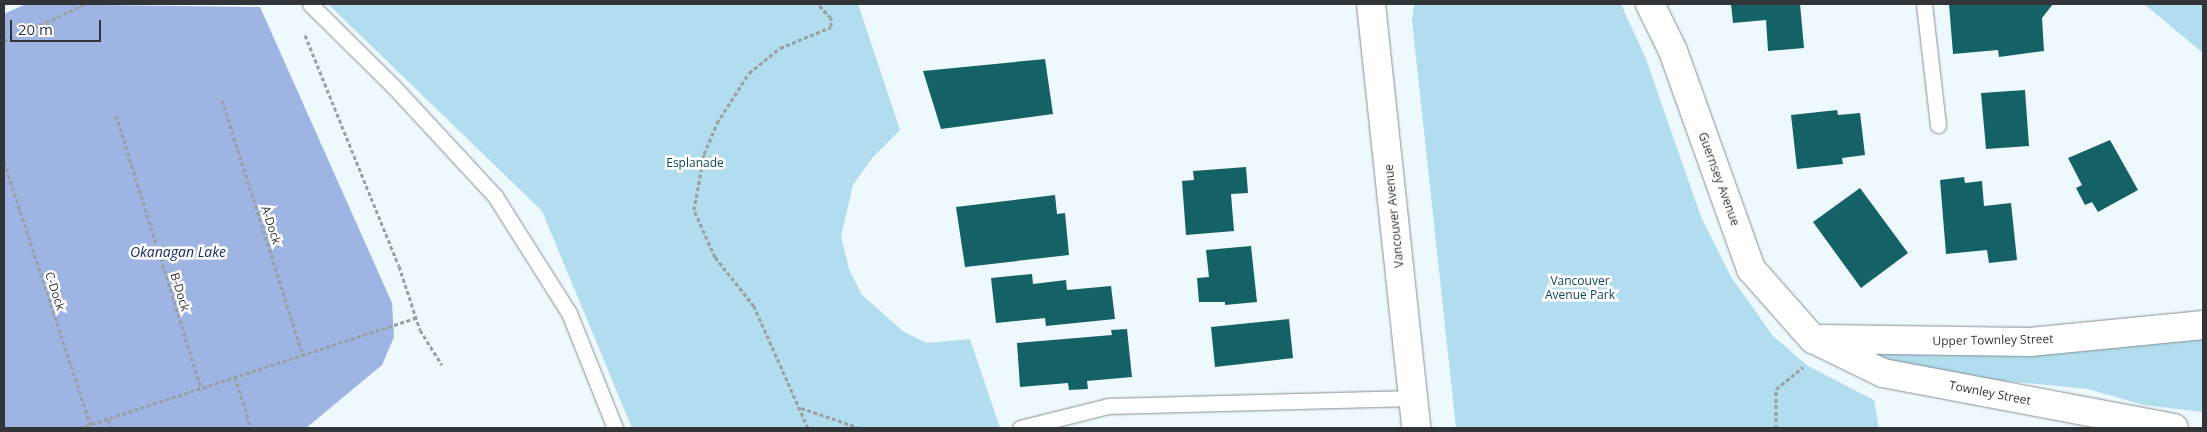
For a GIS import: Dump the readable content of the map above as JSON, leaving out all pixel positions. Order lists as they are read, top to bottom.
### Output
{
  "streets": {
    "street": [
      "Guernsey Avenue",
      "Vancouver Avenue",
      "Upper Townley Street",
      "Townley Street"
    ],
    "path": ["A-Dock", "C-Dock", "B-Dock"]
  },
  "crossings": [
    ["Guernsey Avenue", "Upper Townley Street"],
    ["Guernsey Avenue", "Townley Street"],
    ["Upper Townley Street", "Townley Street"]
  ],
  "water": ["Okanagan Lake"],
  "parks": ["Esplanade", "Vancouver Avenue Park"],
  "scale_bar": "20 m"
}
